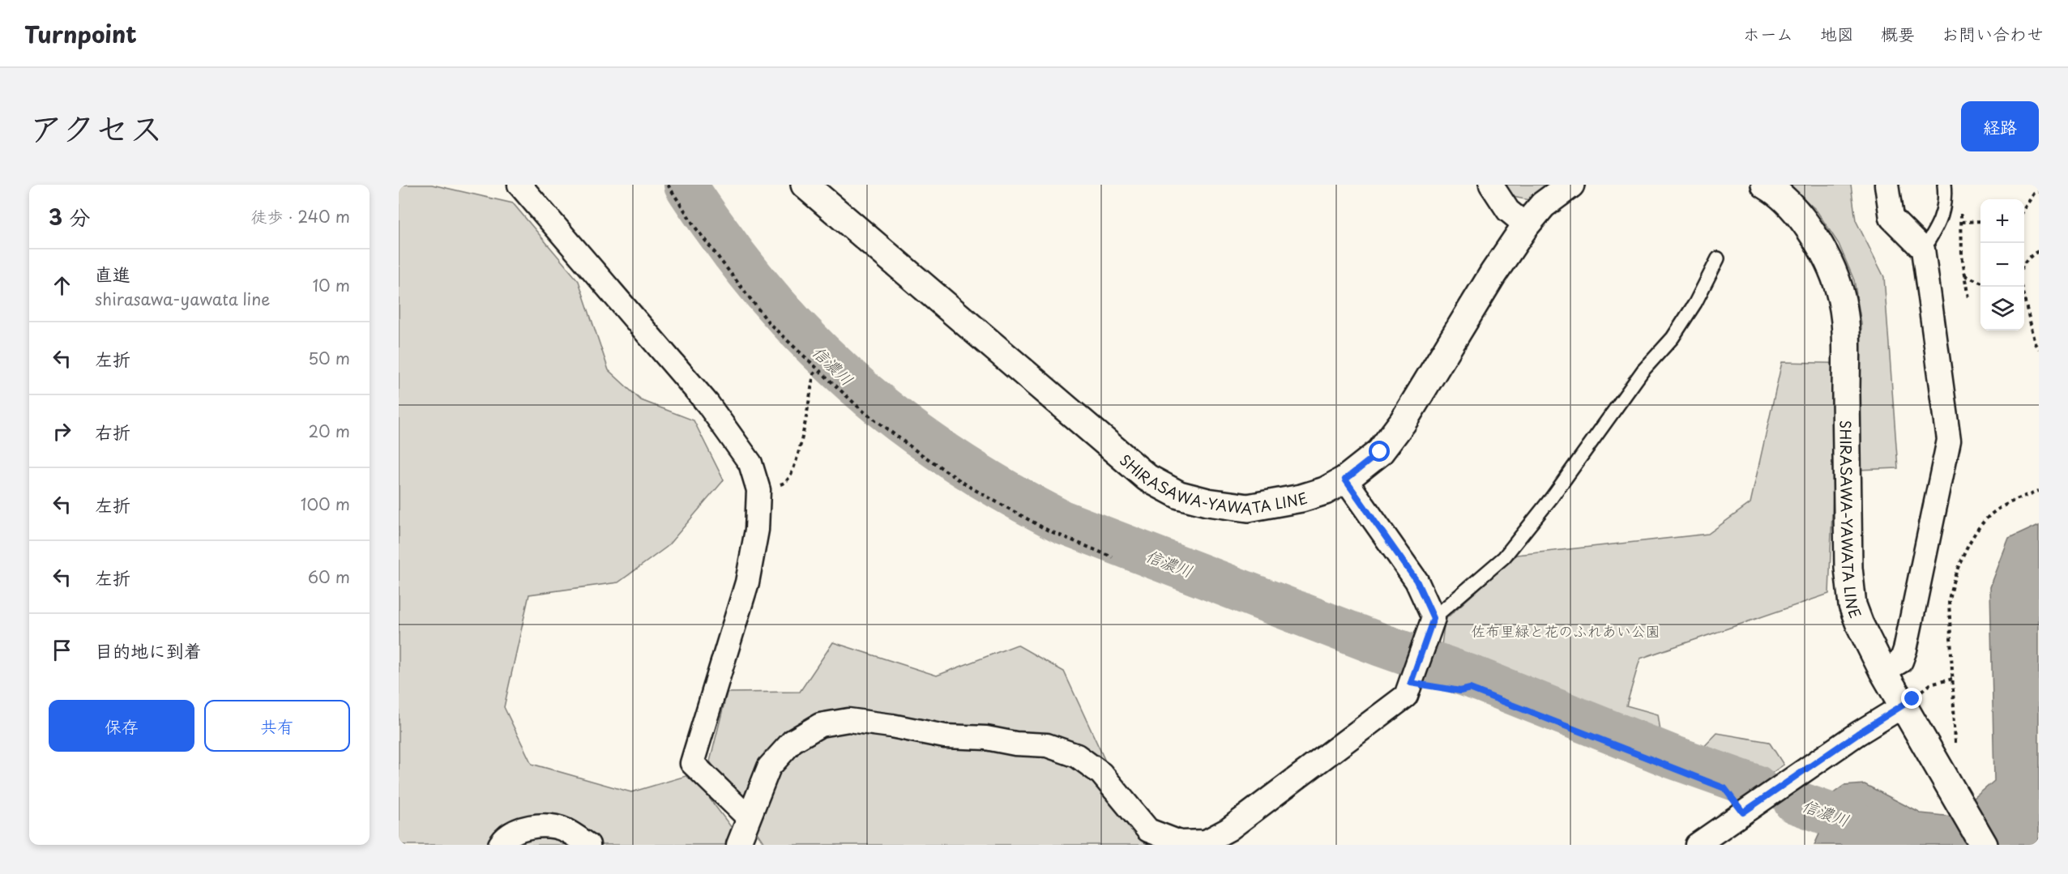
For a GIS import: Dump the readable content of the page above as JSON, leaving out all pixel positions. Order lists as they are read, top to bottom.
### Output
{
  "streets": {
    "main road": ["SHIRASAWA-YAWATA LINE"]
  },
  "water": ["信濃川"],
  "parks": ["佐布里緑と花のふれあい公園"],
  "page": {
    "header": "Turnpoint",
    "nav": [
      "ホーム",
      "地図",
      "概要",
      "お問い合わせ"
    ],
    "title": "アクセス",
    "buttons": [
      "経路",
      ["保存", "共有"]
    ],
    "heading": ["3 分", "徒歩 · 240 m"],
    "map_buttons": ["+", "−"],
    "list": [
      ["直進", "shirasawa-yawata line", "10 m"],
      ["左折", "50 m"],
      ["右折", "20 m"],
      ["左折", "100 m"],
      ["左折", "60 m"],
      "目的地に到着"
    ]
  }
}
